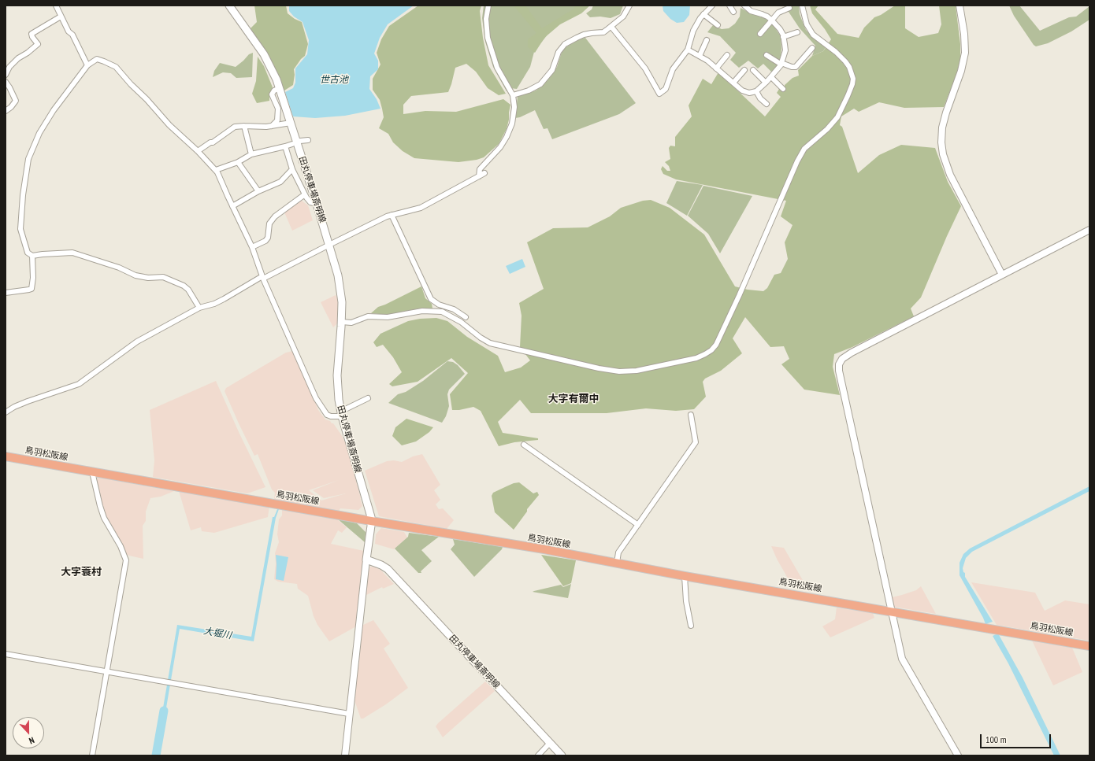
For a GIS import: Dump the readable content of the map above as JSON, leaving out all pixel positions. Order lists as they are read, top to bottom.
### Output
{
  "streets": {
    "main road": ["田丸停車場斎明線", "鳥羽松阪線"]
  },
  "crossings": [
    ["田丸停車場斎明線", "鳥羽松阪線"]
  ],
  "districts": ["大字有爾中", "大字蓑村"],
  "water": ["世古池", "大堀川"],
  "scale_bar": "100 m",
  "north": "bottom"
}
